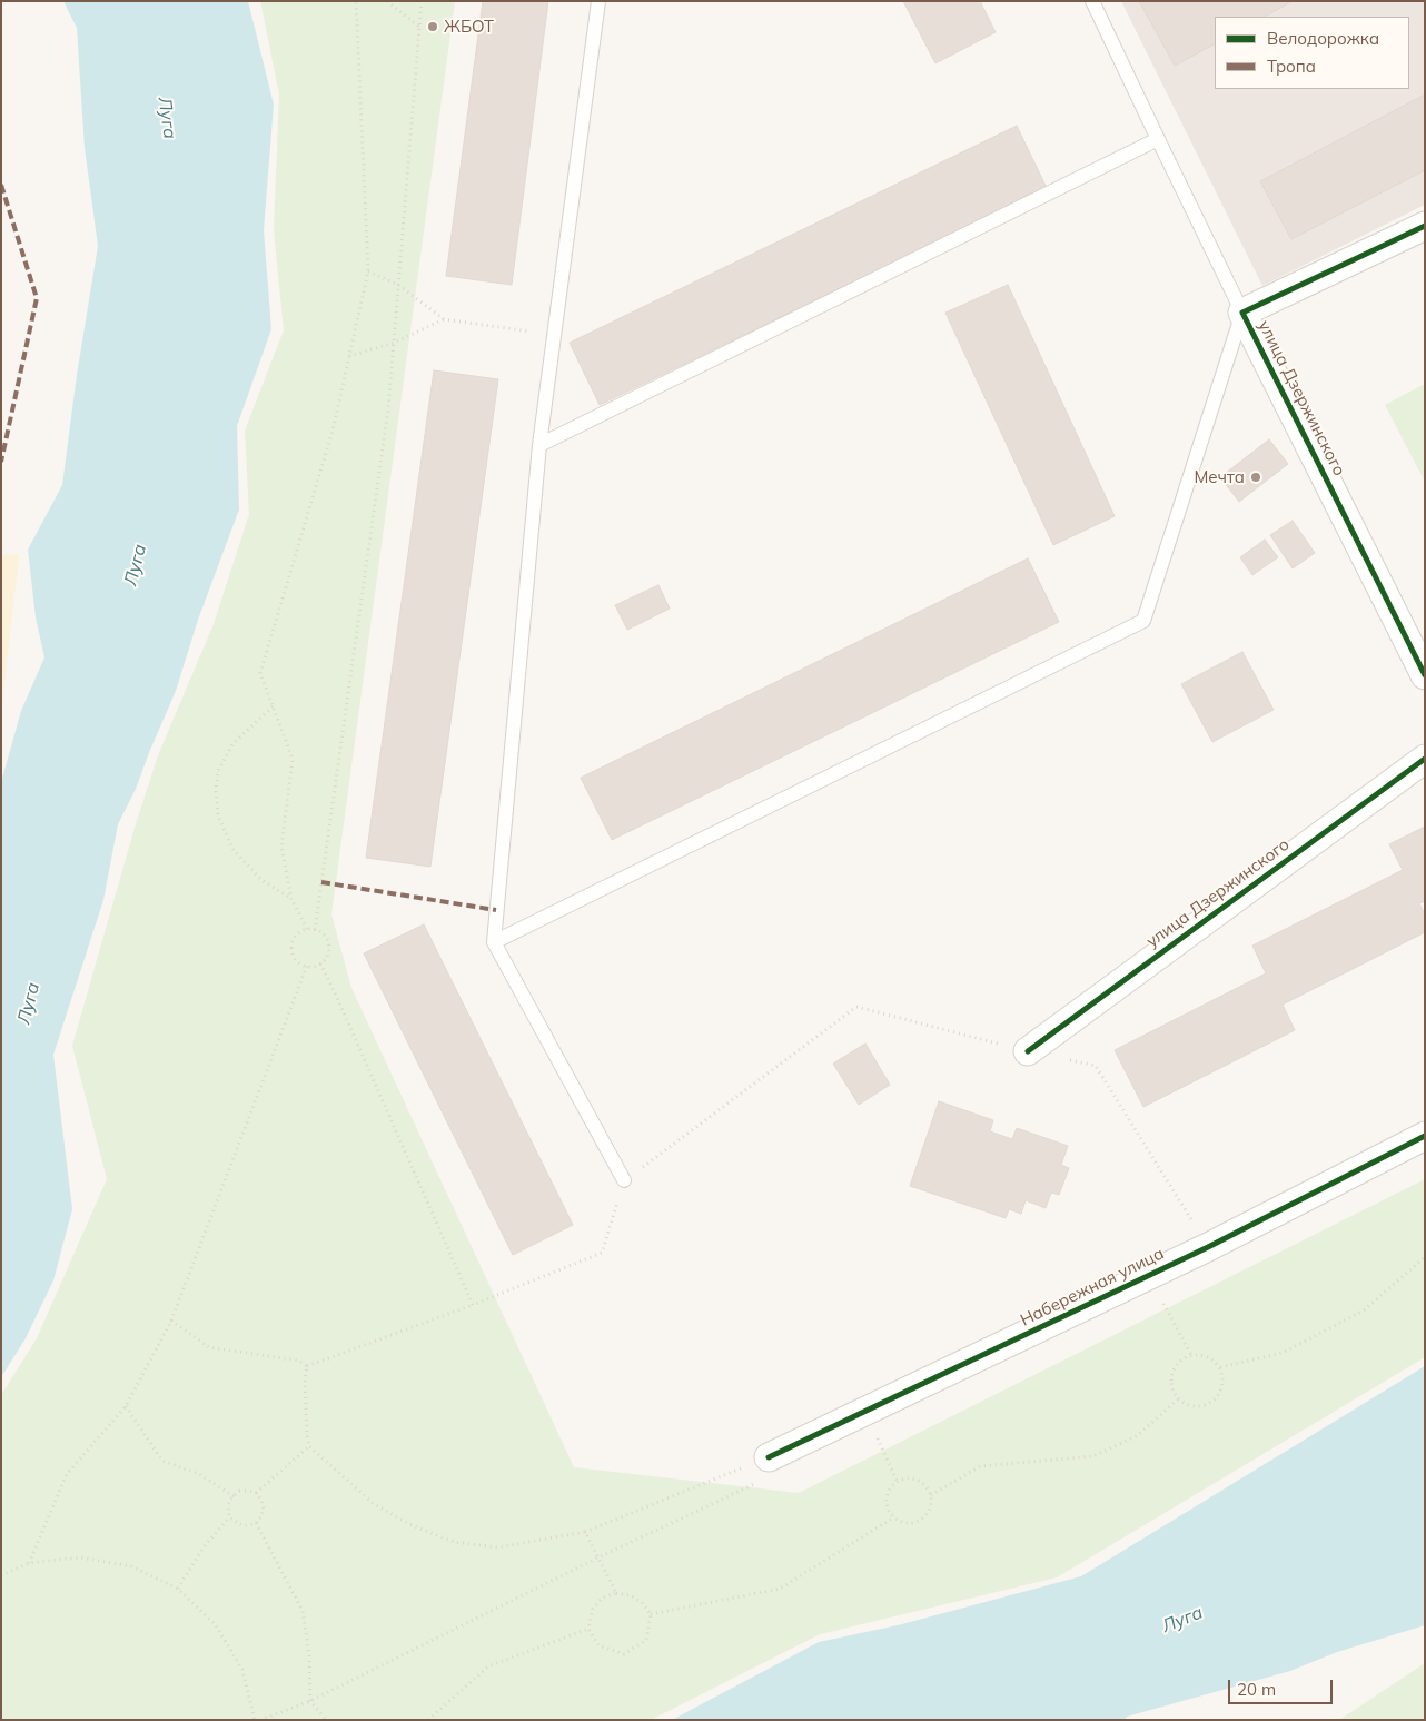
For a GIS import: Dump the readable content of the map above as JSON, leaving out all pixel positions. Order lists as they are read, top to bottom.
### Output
{
  "streets": {
    "street": ["улица Дзержинского", "Набережная улица"]
  },
  "water": ["Луга"],
  "places": ["ЖБОТ", "Мечта"],
  "legend": ["Велодорожка", "Тропа"],
  "scale_bar": "20 m"
}
